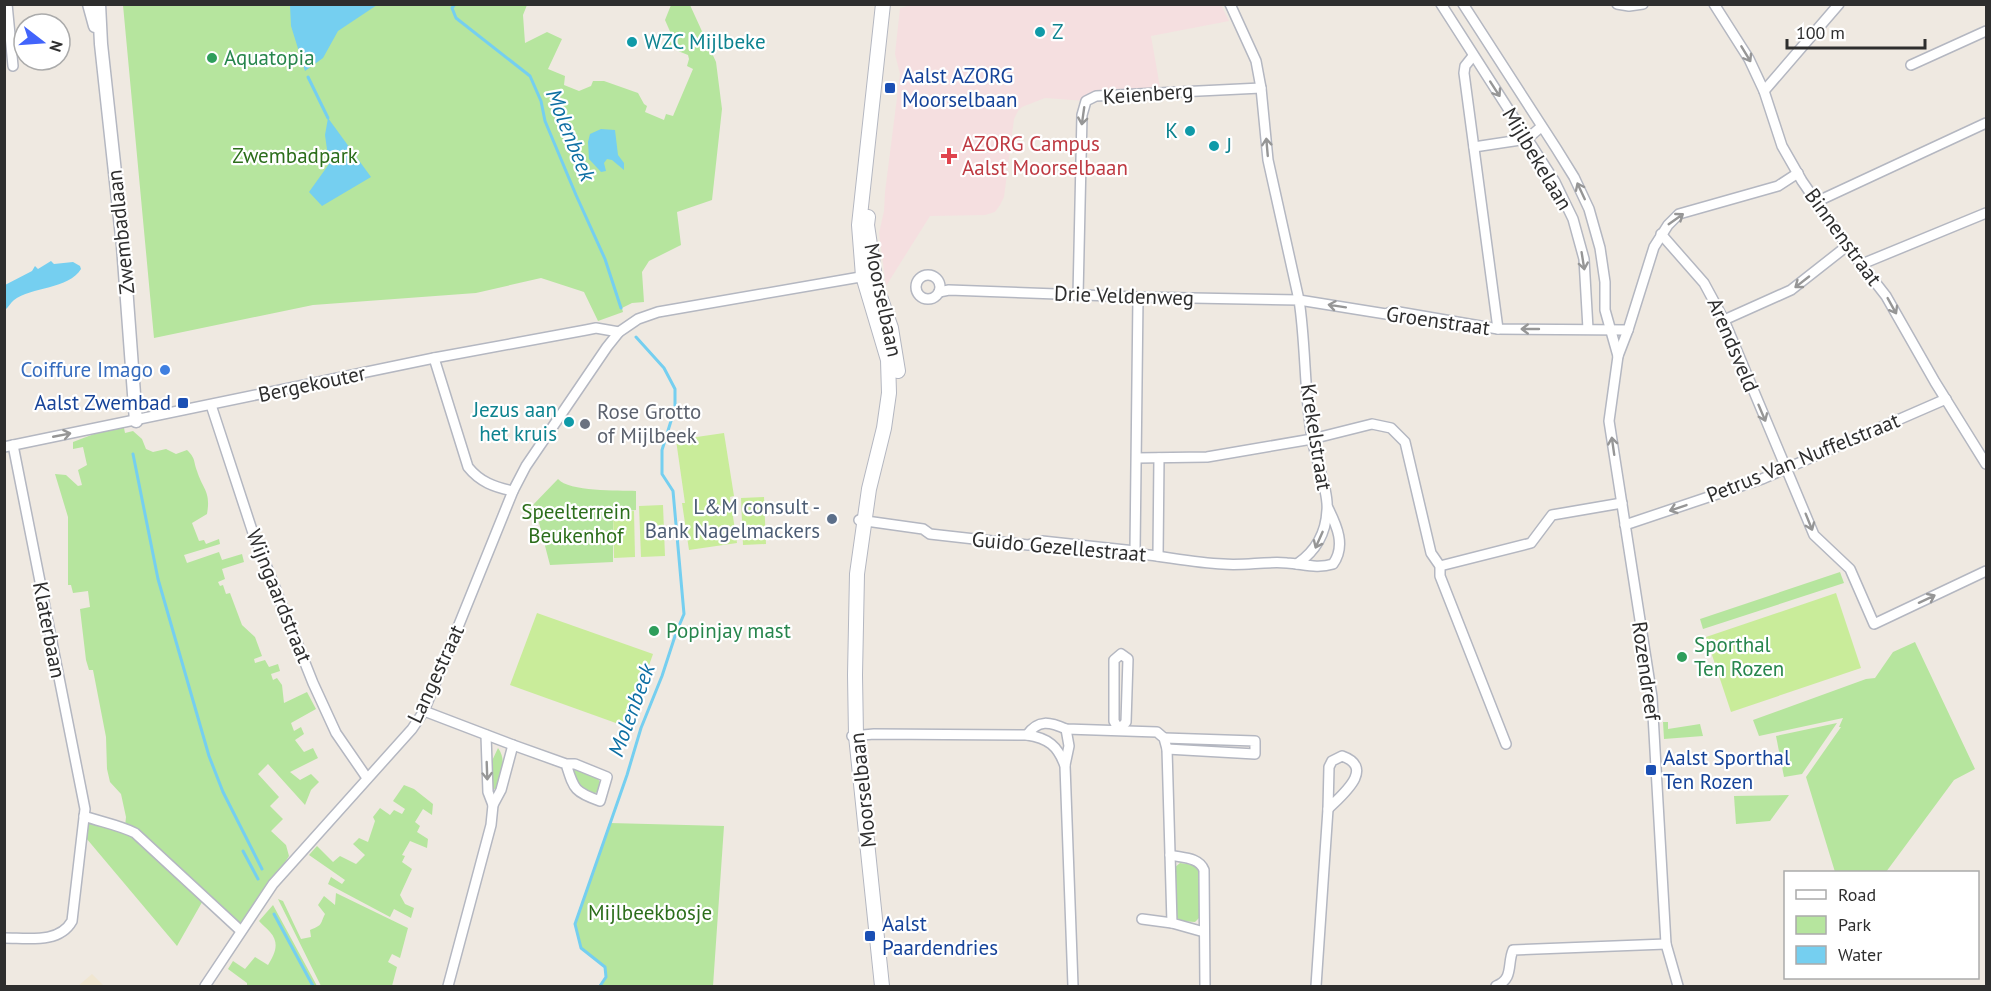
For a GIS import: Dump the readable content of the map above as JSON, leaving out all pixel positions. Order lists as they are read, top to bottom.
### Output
{
  "streets": {
    "main road": ["Moorselbaan"],
    "street": [
      "Keienberg",
      "Mijlbekelaan",
      "Zwembadlaan",
      "Binnenstraat",
      "Drie Veldenweg",
      "Groenstraat",
      "Arendsveld",
      "Bergekouter",
      "Krekelstraat",
      "Petrus Van Nuffelstraat",
      "Guido Gezellestraat",
      "Wijngaardstraat",
      "Klaterbaan",
      "Rozendreef",
      "Langestraat"
    ]
  },
  "crossings": [
    ["Keienberg", "Drie Veldenweg"],
    ["Mijlbekelaan", "Groenstraat"],
    ["Mijlbekelaan", "Rozendreef"],
    ["Zwembadlaan", "Bergekouter"],
    ["Binnenstraat", "Petrus Van Nuffelstraat"],
    ["Drie Veldenweg", "Groenstraat"],
    ["Drie Veldenweg", "Krekelstraat"],
    ["Moorselbaan", "Guido Gezellestraat"],
    ["Groenstraat", "Krekelstraat"],
    ["Groenstraat", "Rozendreef"],
    ["Arendsveld", "Petrus Van Nuffelstraat"],
    ["Bergekouter", "Wijngaardstraat"],
    ["Bergekouter", "Klaterbaan"],
    ["Bergekouter", "Langestraat"],
    ["Krekelstraat", "Guido Gezellestraat"],
    ["Petrus Van Nuffelstraat", "Rozendreef"],
    ["Wijngaardstraat", "Langestraat"]
  ],
  "one_way": ["Binnenstraat", "Groenstraat", "Petrus Van Nuffelstraat"],
  "water": ["Molenbeek"],
  "parks": ["Zwembadpark", "Speelterrein Beukenhof", "Mijlbeekbosje"],
  "places": {
    "other": [
      "Z",
      "WZC Mijlbeke",
      "Aquatopia",
      "K",
      "J",
      "Coiffure Imago",
      "Jezus aan het kruis",
      "Rose Grotto of Mijlbeek",
      "L&M consult - Bank Nagelmackers",
      "Popinjay mast",
      "Sporthal Ten Rozen"
    ],
    "transit": [
      "Aalst AZORG Moorselbaan",
      "Aalst Zwembad",
      "Aalst Sporthal Ten Rozen",
      "Aalst Paardendries"
    ],
    "health": ["AZORG Campus Aalst Moorselbaan"]
  },
  "legend": ["Road", "Park", "Water"],
  "scale_bar": "100 m",
  "north": "right"
}
